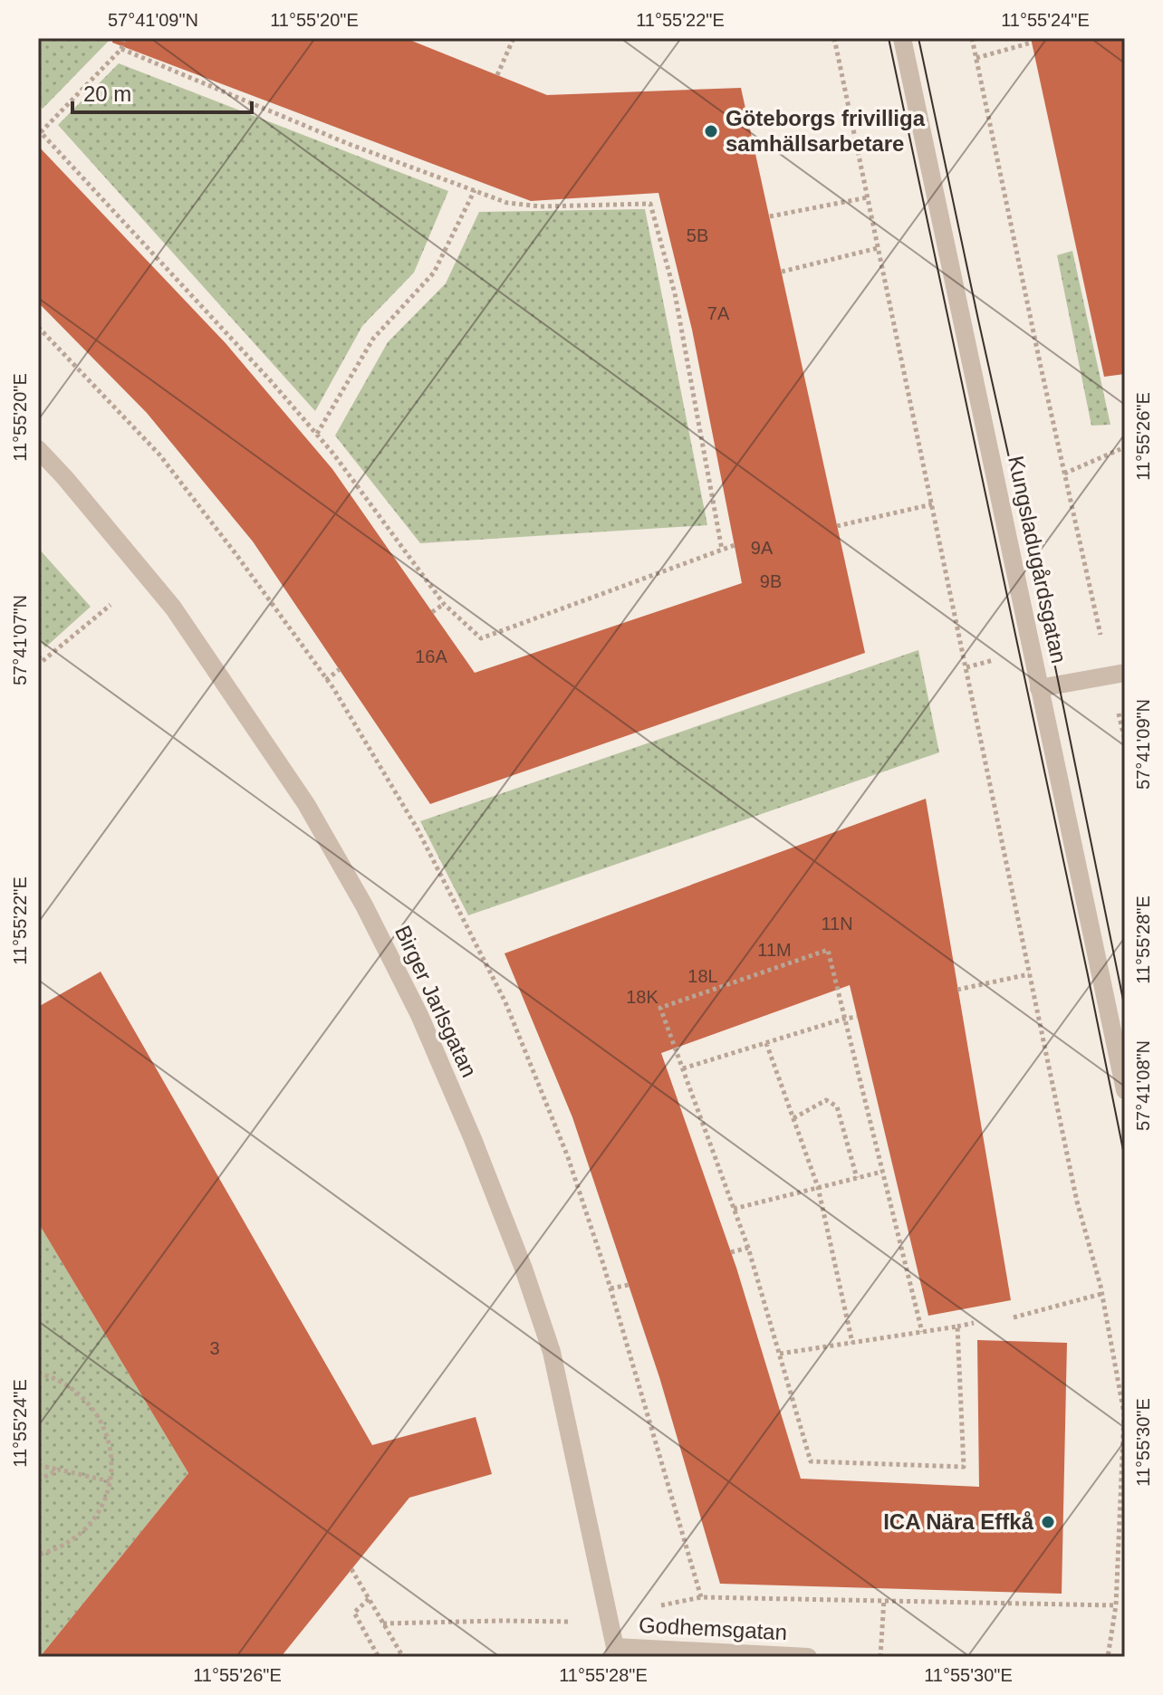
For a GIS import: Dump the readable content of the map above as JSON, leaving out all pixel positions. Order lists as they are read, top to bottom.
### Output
{
  "streets": {
    "street": ["Kungsladugårdsgatan", "Birger Jarlsgatan", "Godhemsgatan"]
  },
  "crossings": [
    ["Birger Jarlsgatan", "Godhemsgatan"]
  ],
  "places": ["Göteborgs frivilliga samhällsarbetare", "ICA Nära Effkå"],
  "house_numbers": [
    "5B",
    "7A",
    "9A",
    "9B",
    "16A",
    "11N",
    "11M",
    "18L",
    "18K",
    "3"
  ],
  "scale_bar": "20 m",
  "coordinates": [
    "57°41'09\"N",
    "11°55'20\"E",
    "11°55'22\"E",
    "11°55'24\"E",
    "11°55'26\"E",
    "57°41'07\"N",
    "11°55'28\"E",
    "57°41'08\"N",
    "11°55'30\"E"
  ]
}
